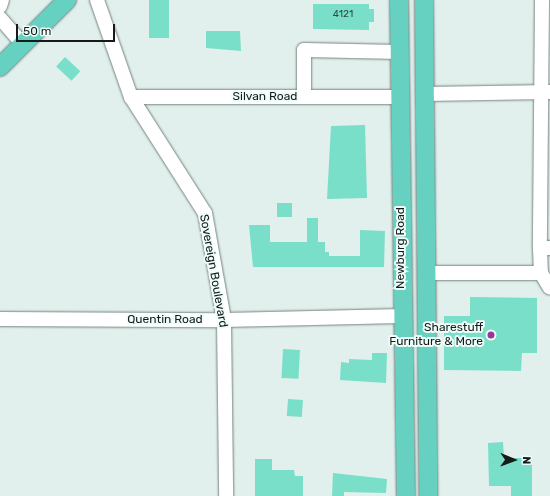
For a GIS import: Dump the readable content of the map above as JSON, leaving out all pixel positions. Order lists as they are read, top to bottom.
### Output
{
  "streets": {
    "main road": ["Newburg Road"],
    "street": ["Silvan Road", "Sovereign Boulevard", "Quentin Road"]
  },
  "crossings": [
    ["Silvan Road", "Newburg Road"],
    ["Silvan Road", "Sovereign Boulevard"],
    ["Newburg Road", "Quentin Road"],
    ["Sovereign Boulevard", "Quentin Road"]
  ],
  "places": ["Sharestuff Furniture & More"],
  "house_numbers": ["4121"],
  "scale_bar": "50 m",
  "north": "right"
}
